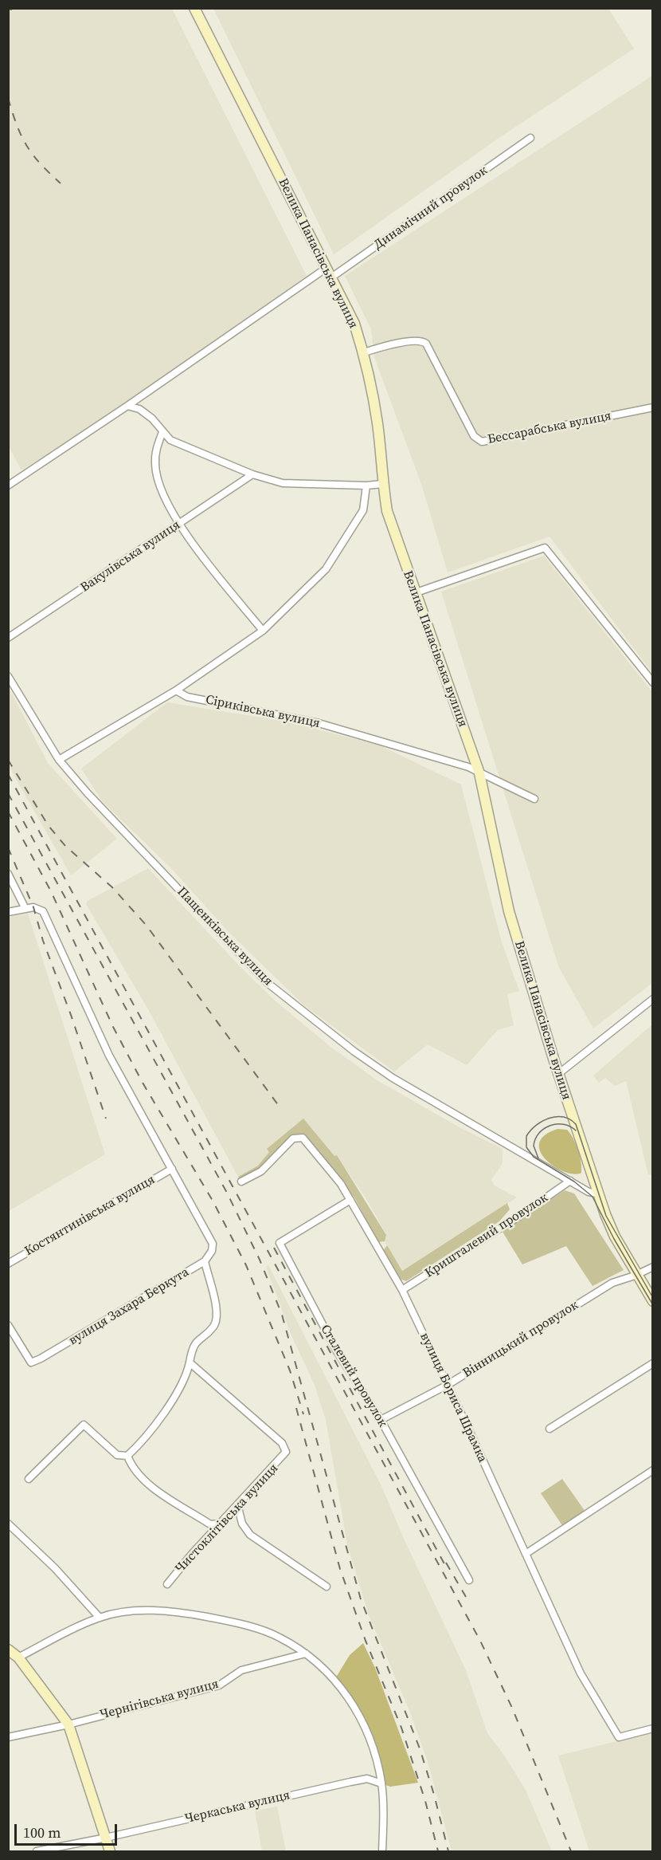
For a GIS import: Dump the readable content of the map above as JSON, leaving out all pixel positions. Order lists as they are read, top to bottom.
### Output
{
  "streets": {
    "street": [
      "Динамічний провулок",
      "Велика Панасівська вулиця",
      "Бессарабська вулиця",
      "Вакулівська вулиця",
      "Сіриківська вулиця",
      "Пащенківська вулиця",
      "Костянтинівська вулиця",
      "Кришталевий провулок",
      "вулиця Захара Беркута",
      "Вінницький провулок",
      "Сталевий провулок",
      "вулиця Бориса Шрамка",
      "Чистоклітівська вулиця",
      "Чернігівська вулиця",
      "Черкаська вулиця"
    ]
  },
  "crossings": [
    ["Динамічний провулок", "Велика Панасівська вулиця"],
    ["Велика Панасівська вулиця", "Бессарабська вулиця"],
    ["Велика Панасівська вулиця", "Сіриківська вулиця"],
    ["Велика Панасівська вулиця", "Пащенківська вулиця"],
    ["Велика Панасівська вулиця", "Вінницький провулок"],
    ["Пащенківська вулиця", "Кришталевий провулок"],
    ["Костянтинівська вулиця", "вулиця Захара Беркута"],
    ["Кришталевий провулок", "вулиця Бориса Шрамка"],
    ["Вінницький провулок", "Сталевий провулок"],
    ["Вінницький провулок", "вулиця Бориса Шрамка"],
    ["Сталевий провулок", "вулиця Бориса Шрамка"]
  ],
  "scale_bar": "100 m"
}
